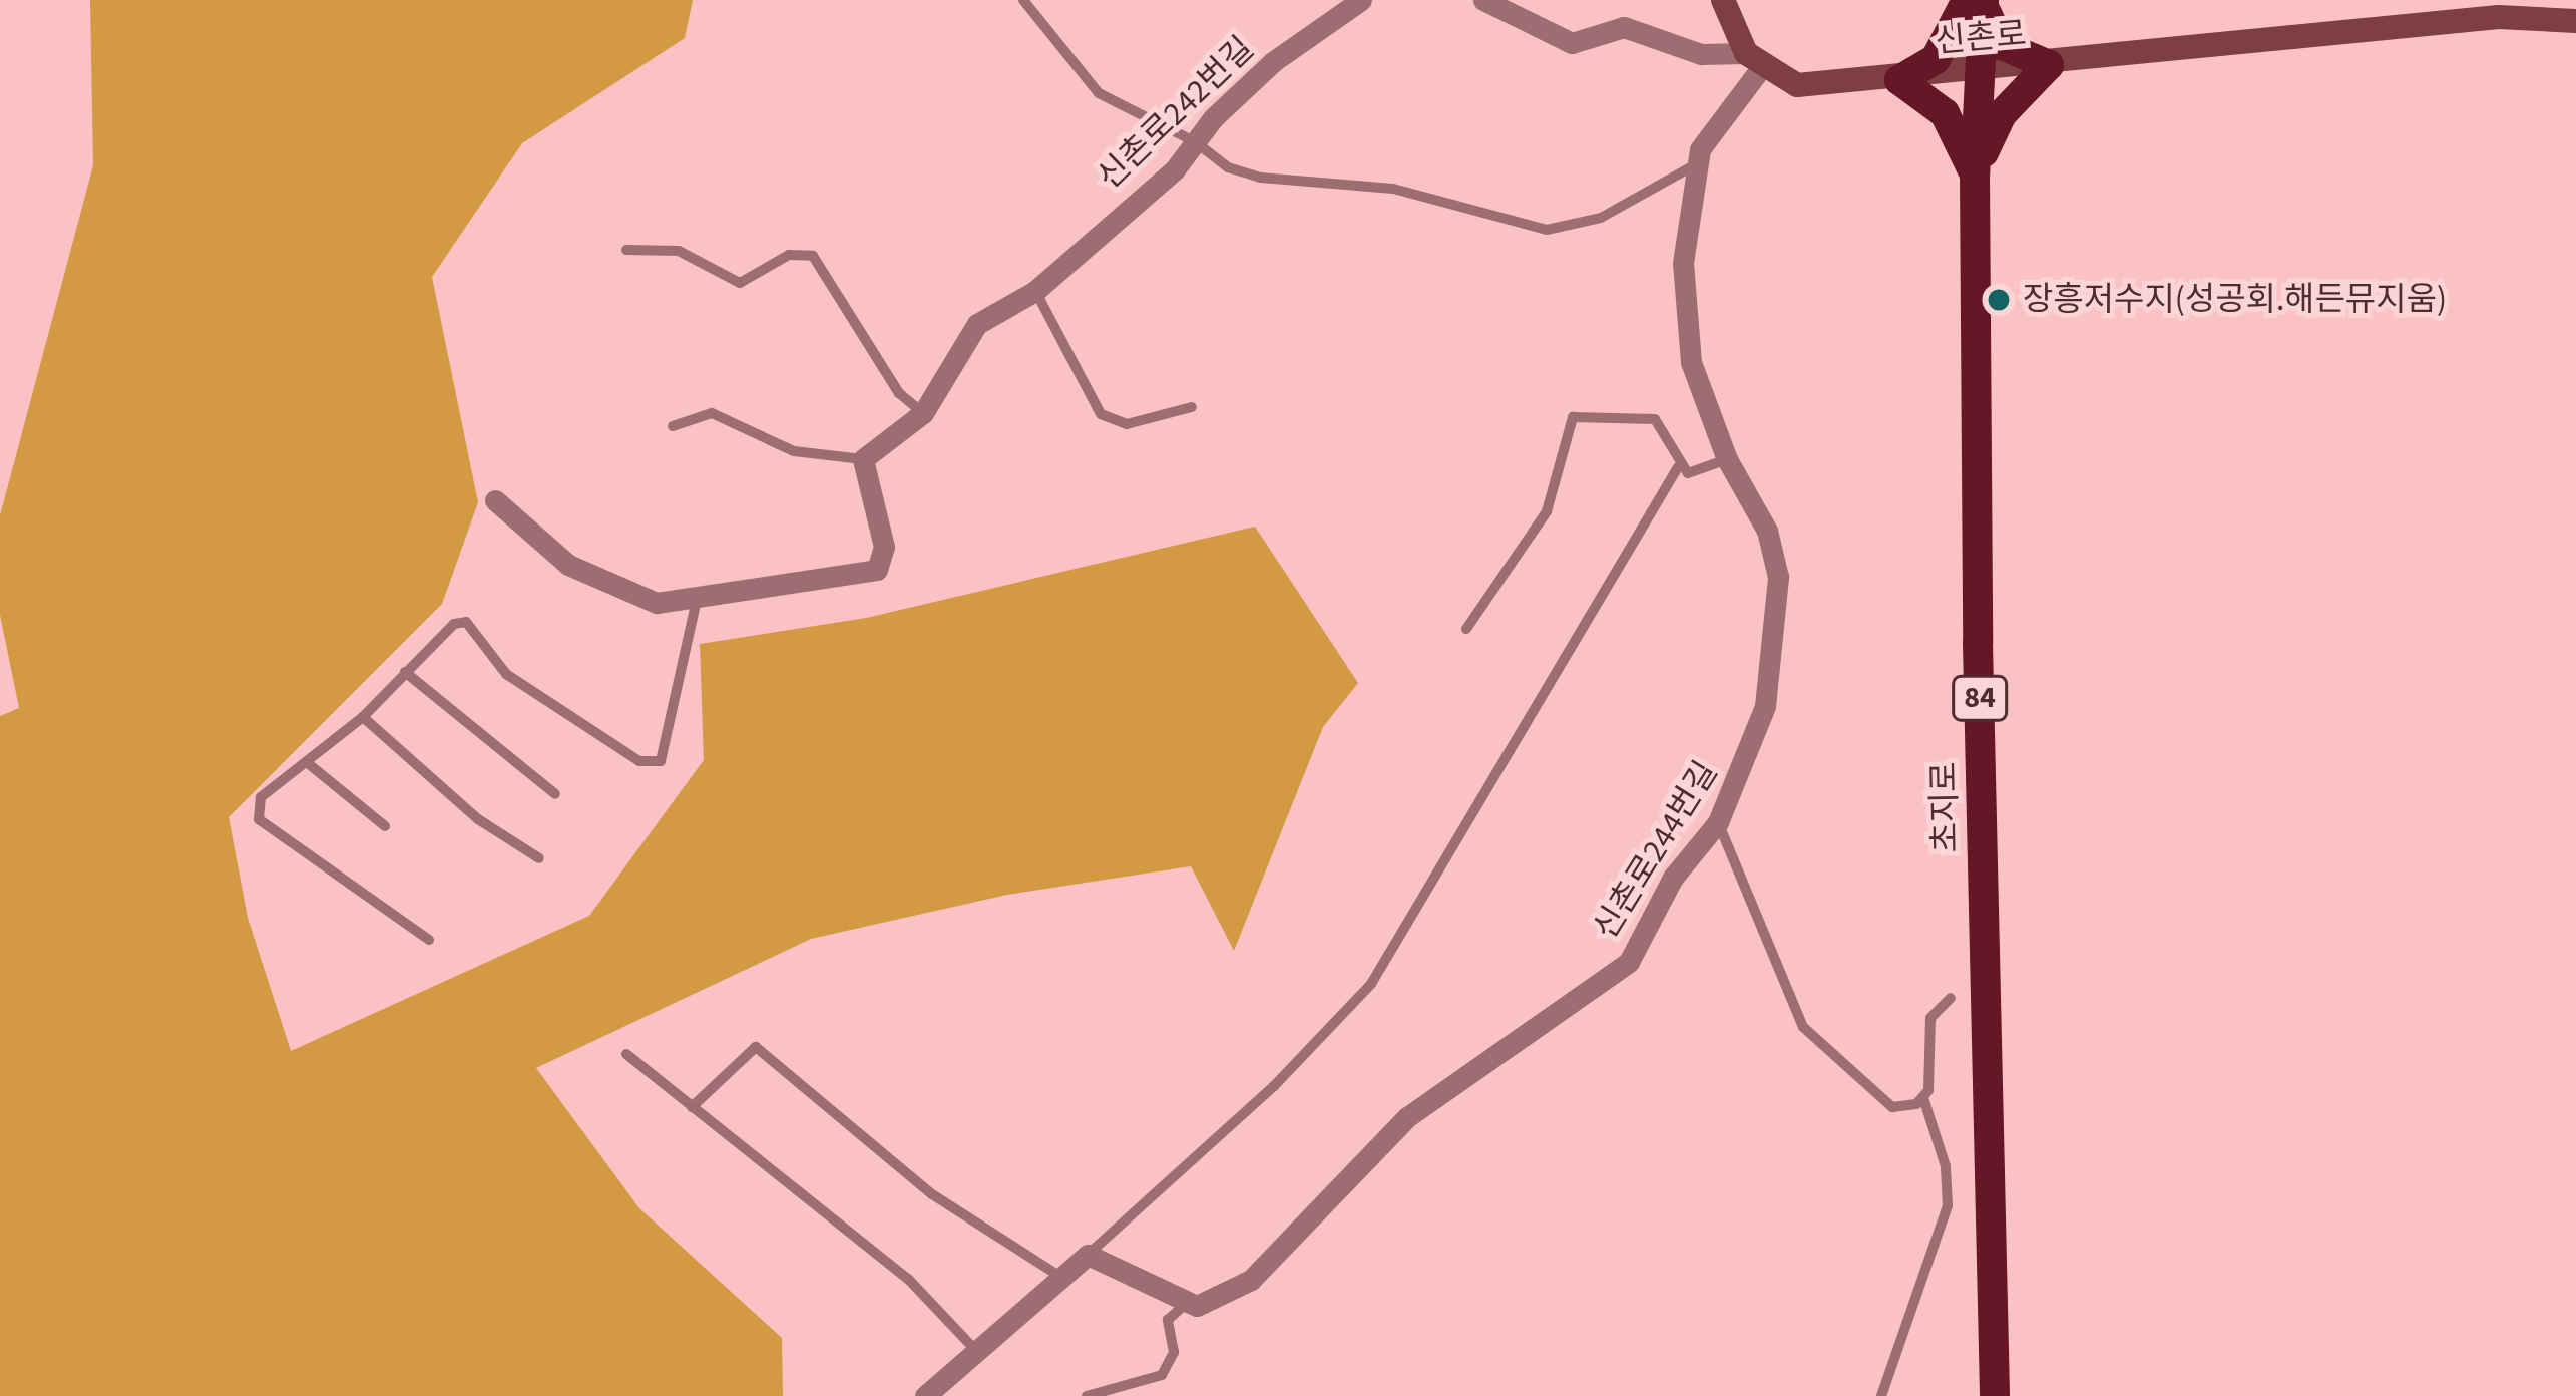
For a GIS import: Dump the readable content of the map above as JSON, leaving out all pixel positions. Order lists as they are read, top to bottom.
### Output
{
  "streets": {
    "main road": ["84", "초지로"],
    "street": ["신촌로", "신촌로242번길", "신촌로244번길"]
  },
  "crossings": [
    ["신촌로", "초지로"],
    ["신촌로", "신촌로244번길"]
  ],
  "places": ["장흥저수지(성공회.해든뮤지움)"]
}
